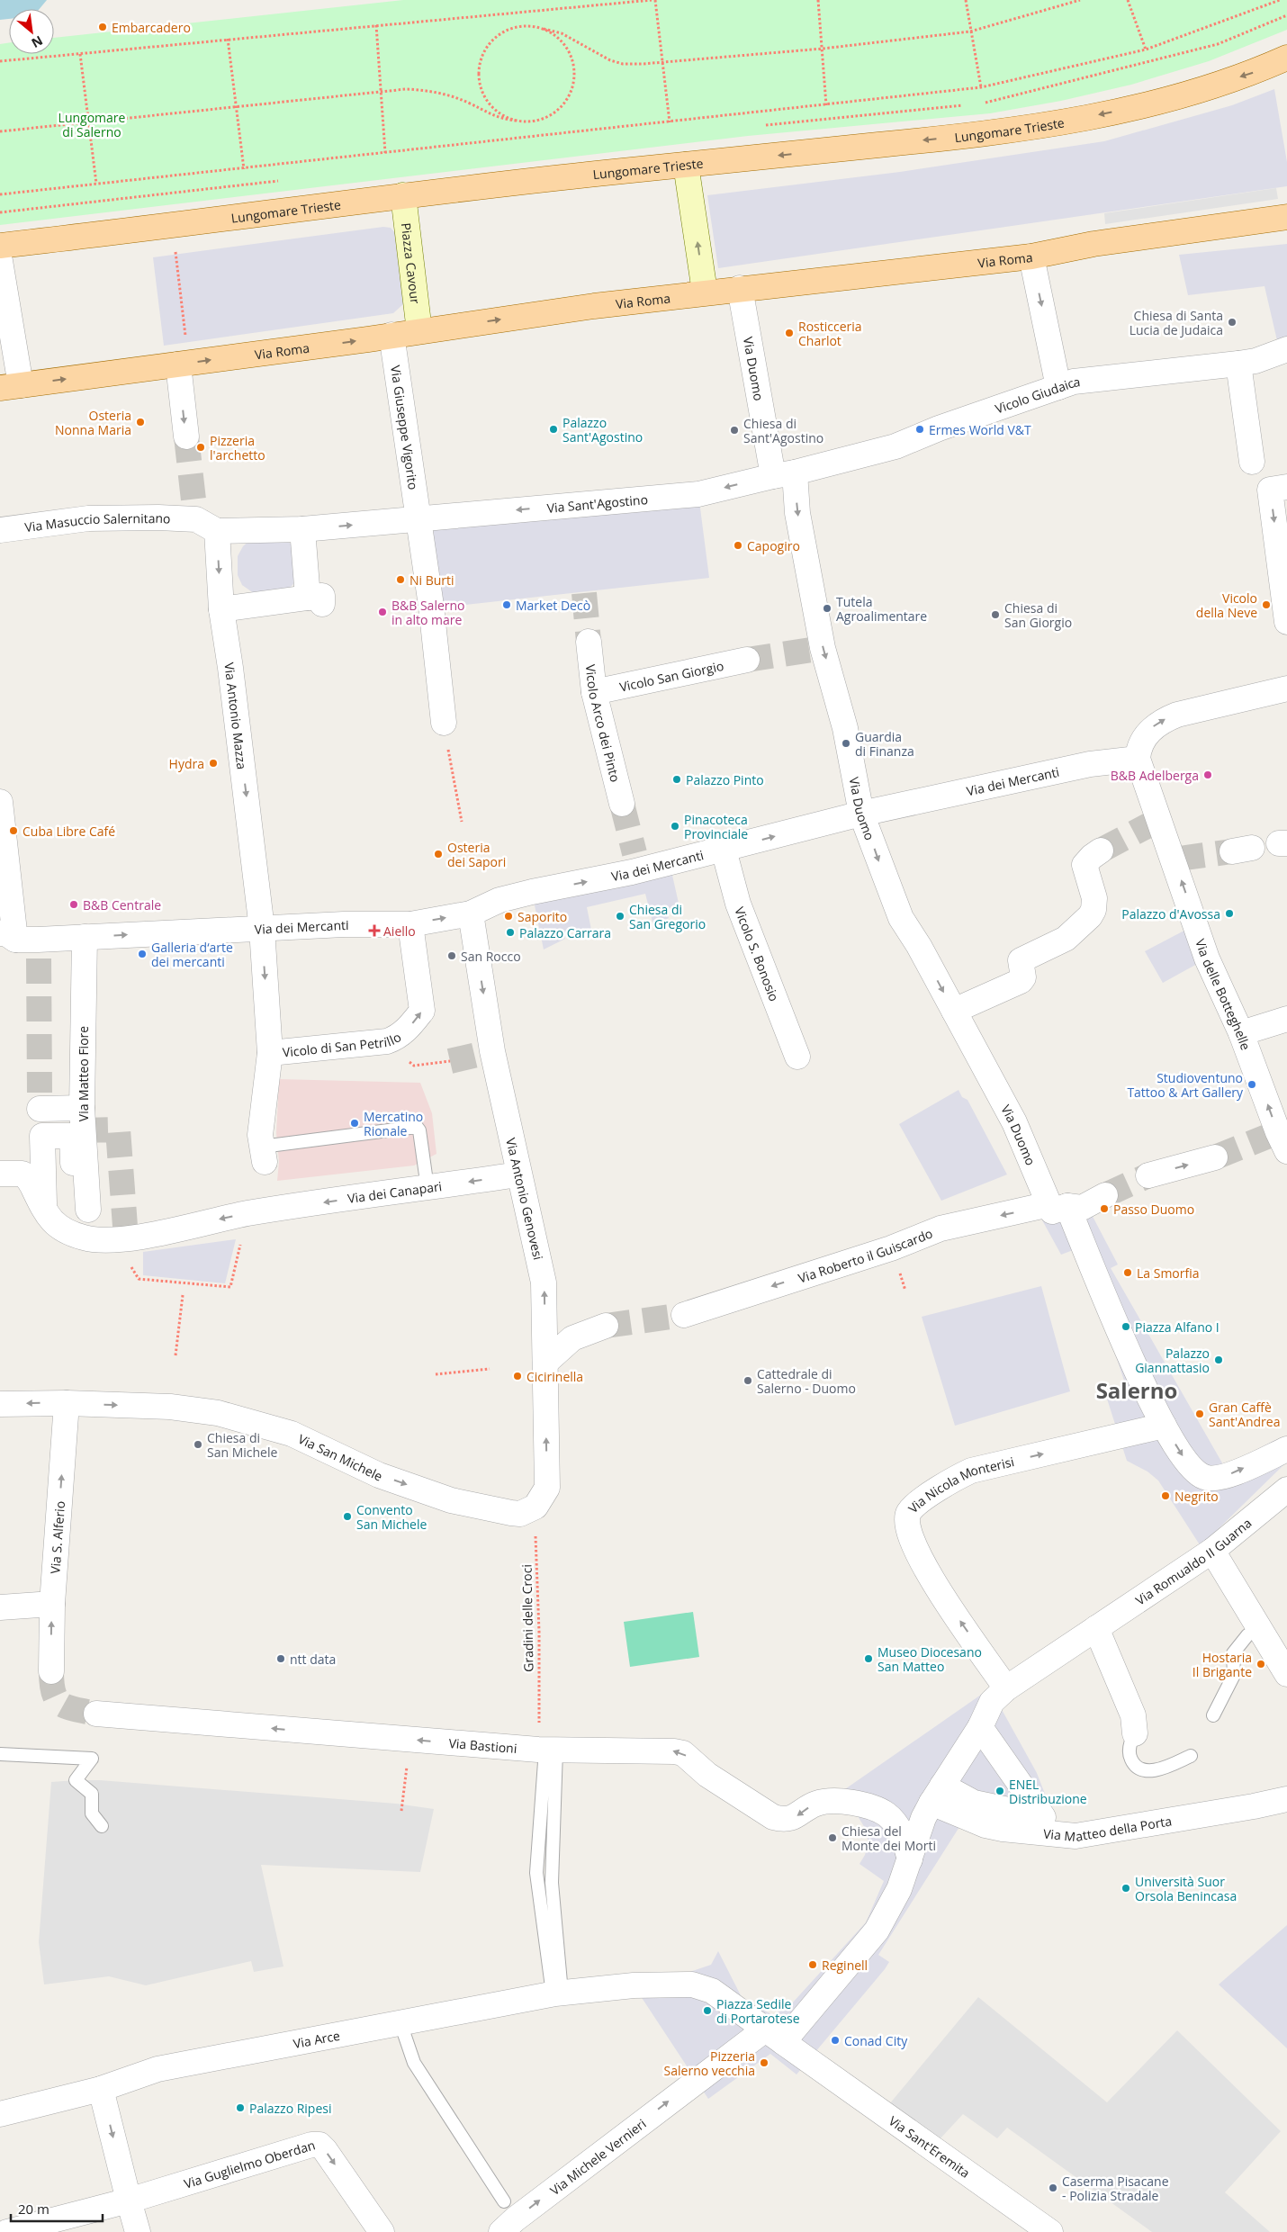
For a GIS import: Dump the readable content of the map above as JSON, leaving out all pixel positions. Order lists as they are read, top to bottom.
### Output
{
  "streets": {
    "main road": ["Lungomare Trieste", "Via Roma"],
    "street": [
      "Piazza Cavour",
      "Via Duomo",
      "Vicolo Giudaica",
      "Via Giuseppe Vigorito",
      "Via Sant'Agostino",
      "Via Masuccio Salernitano",
      "Vicolo San Giorgio",
      "Via Antonio Mazza",
      "Vicolo Arco dei Pinto",
      "Via dei Mercanti",
      "Vicolo S. Bonosio",
      "Via delle Botteghelle",
      "Vicolo di San Petrillo",
      "Via Matteo Fiore",
      "Via dei Canapari",
      "Via Antonio Genovesi",
      "Via Roberto il Guiscardo",
      "Via San Michele",
      "Via Nicola Monterisi",
      "Via S. Alferio",
      "Via Romualdo II Guarna",
      "Via Bastioni",
      "Via Matteo della Porta",
      "Via Arce",
      "Via Sant'Eremita",
      "Via Michele Vernieri",
      "Via Guglielmo Oberdan"
    ],
    "path": ["Gradini delle Croci"]
  },
  "crossings": [
    ["Lungomare Trieste", "Piazza Cavour"],
    ["Via Roma", "Piazza Cavour"],
    ["Via Roma", "Via Duomo"],
    ["Via Roma", "Via Giuseppe Vigorito"],
    ["Via Duomo", "Vicolo Giudaica"],
    ["Via Duomo", "Via Sant'Agostino"],
    ["Via Duomo", "Via dei Mercanti"],
    ["Via Duomo", "Via Roberto il Guiscardo"],
    ["Vicolo Giudaica", "Via Sant'Agostino"],
    ["Via Giuseppe Vigorito", "Via Sant'Agostino"],
    ["Via Sant'Agostino", "Via Masuccio Salernitano"],
    ["Via Sant'Agostino", "Via Antonio Mazza"],
    ["Via Masuccio Salernitano", "Via Antonio Mazza"],
    ["Vicolo San Giorgio", "Vicolo Arco dei Pinto"],
    ["Via Antonio Mazza", "Via dei Mercanti"],
    ["Via Antonio Mazza", "Vicolo di San Petrillo"],
    ["Via dei Mercanti", "Vicolo S. Bonosio"],
    ["Via dei Mercanti", "Via delle Botteghelle"],
    ["Via dei Mercanti", "Vicolo di San Petrillo"],
    ["Via dei Mercanti", "Via Matteo Fiore"],
    ["Via dei Mercanti", "Via Antonio Genovesi"],
    ["Via dei Canapari", "Via Antonio Genovesi"],
    ["Via Antonio Genovesi", "Via San Michele"],
    ["Via San Michele", "Via S. Alferio"],
    ["Via Nicola Monterisi", "Via Romualdo II Guarna"],
    ["Gradini delle Croci", "Via Bastioni"],
    ["Via Bastioni", "Via Matteo della Porta"],
    ["Via Arce", "Via Sant'Eremita"],
    ["Via Arce", "Via Michele Vernieri"],
    ["Via Sant'Eremita", "Via Michele Vernieri"]
  ],
  "one_way": [
    "Lungomare Trieste",
    "Via Roma",
    "Via Duomo",
    "Via dei Mercanti",
    "Via delle Botteghelle",
    "Via dei Canapari",
    "Via Roberto il Guiscardo",
    "Via S. Alferio",
    "Via Bastioni",
    "Via Michele Vernieri",
    "Via Guglielmo Oberdan"
  ],
  "districts": ["Salerno"],
  "parks": ["Lungomare di Salerno"],
  "places": {
    "other": [
      "Embarcadero",
      "Chiesa di Santa Lucia de Judaica",
      "Rosticceria Charlot",
      "Osteria Nonna Maria",
      "Palazzo Sant'Agostino",
      "Ermes World V&T",
      "Chiesa di Sant'Agostino",
      "Pizzeria l'archetto",
      "Capogiro",
      "Ni Burti",
      "Market Decò",
      "Vicolo della Neve",
      "Tutela Agroalimentare",
      "B&B Salerno in alto mare",
      "Chiesa di San Giorgio",
      "Guardia di Finanza",
      "Hydra",
      "B&B Adelberga",
      "Palazzo Pinto",
      "Pinacoteca Provinciale",
      "Cuba Libre Café",
      "Osteria dei Sapori",
      "B&B Centrale",
      "Palazzo d'Avossa",
      "Saporito",
      "Chiesa di San Gregorio",
      "Palazzo Carrara",
      "Galleria d‘arte dei mercanti",
      "San Rocco",
      "Studioventuno Tattoo & Art Gallery",
      "Mercatino Rionale",
      "Passo Duomo",
      "La Smorfia",
      "Piazza Alfano I",
      "Palazzo Giannattasio",
      "Cicirinella",
      "Cattedrale di Salerno - Duomo",
      "Gran Caffè Sant'Andrea",
      "Chiesa di San Michele",
      "Negrito",
      "Convento San Michele",
      "ntt data",
      "Museo Diocesano San Matteo",
      "Hostaria Il Brigante",
      "ENEL Distribuzione",
      "Chiesa del Monte dei Morti",
      "Università Suor Orsola Benincasa",
      "Reginell",
      "Piazza Sedile di Portarotese",
      "Conad City",
      "Pizzeria Salerno vecchia",
      "Palazzo Ripesi",
      "Caserma Pisacane - Polizia Stradale"
    ],
    "health": ["Aiello"]
  },
  "scale_bar": "20 m",
  "north": "bottom right"
}
